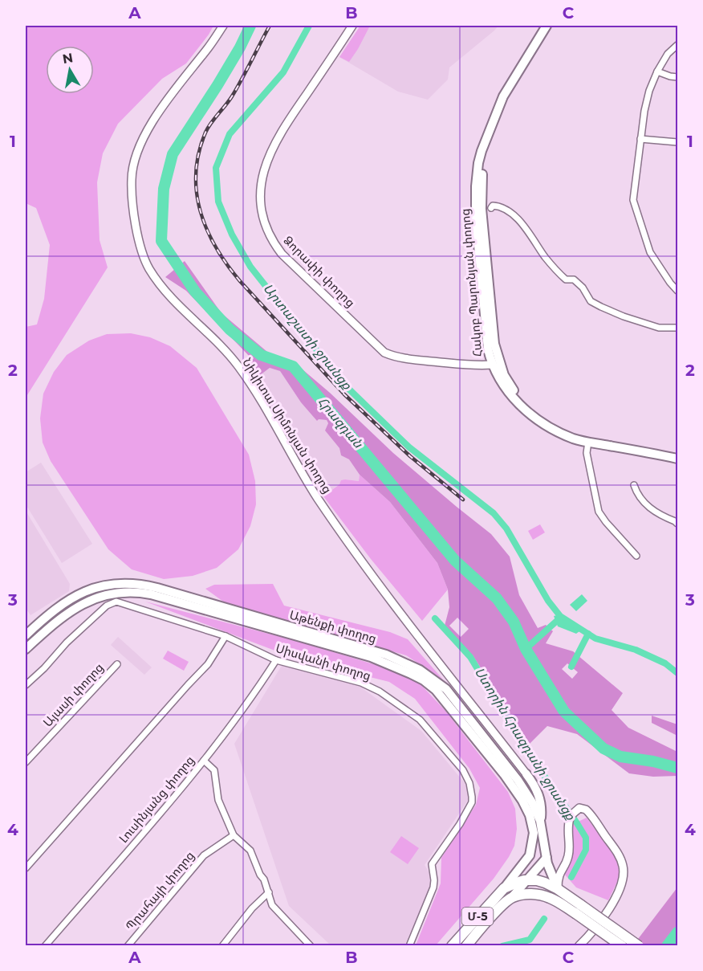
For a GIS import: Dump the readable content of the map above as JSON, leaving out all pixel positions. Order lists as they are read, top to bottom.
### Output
{
  "streets": {
    "highway": ["Մ-5"],
    "main road": ["Հակոբ Պարոնյան փողոց", "Աթենքի փողոց"],
    "street": [
      "Ձորափի փողոց",
      "Նիկիտա Սիմոնյան փողոց",
      "Սիսվանի փողոց",
      "Այասի փողոց",
      "Լուսինյանց փողոց",
      "Պրահայի փողոց"
    ]
  },
  "crossings": [
    ["Ձորափի փողոց", "Հակոբ Պարոնյան փողոց"],
    ["Աթենքի փողոց", "Մ-5"],
    ["Սիսվանի փողոց", "Լուսինյանց փողոց"]
  ],
  "water": ["Արտաշատի ջրանցք", "Հրազդան", "Ստորին Հրազդանի ջրանցք"],
  "north": "top",
  "grid": {
    "columns": ["A", "B", "C"],
    "rows": [
      "1",
      "2",
      "3",
      "4"
    ]
  }
}
